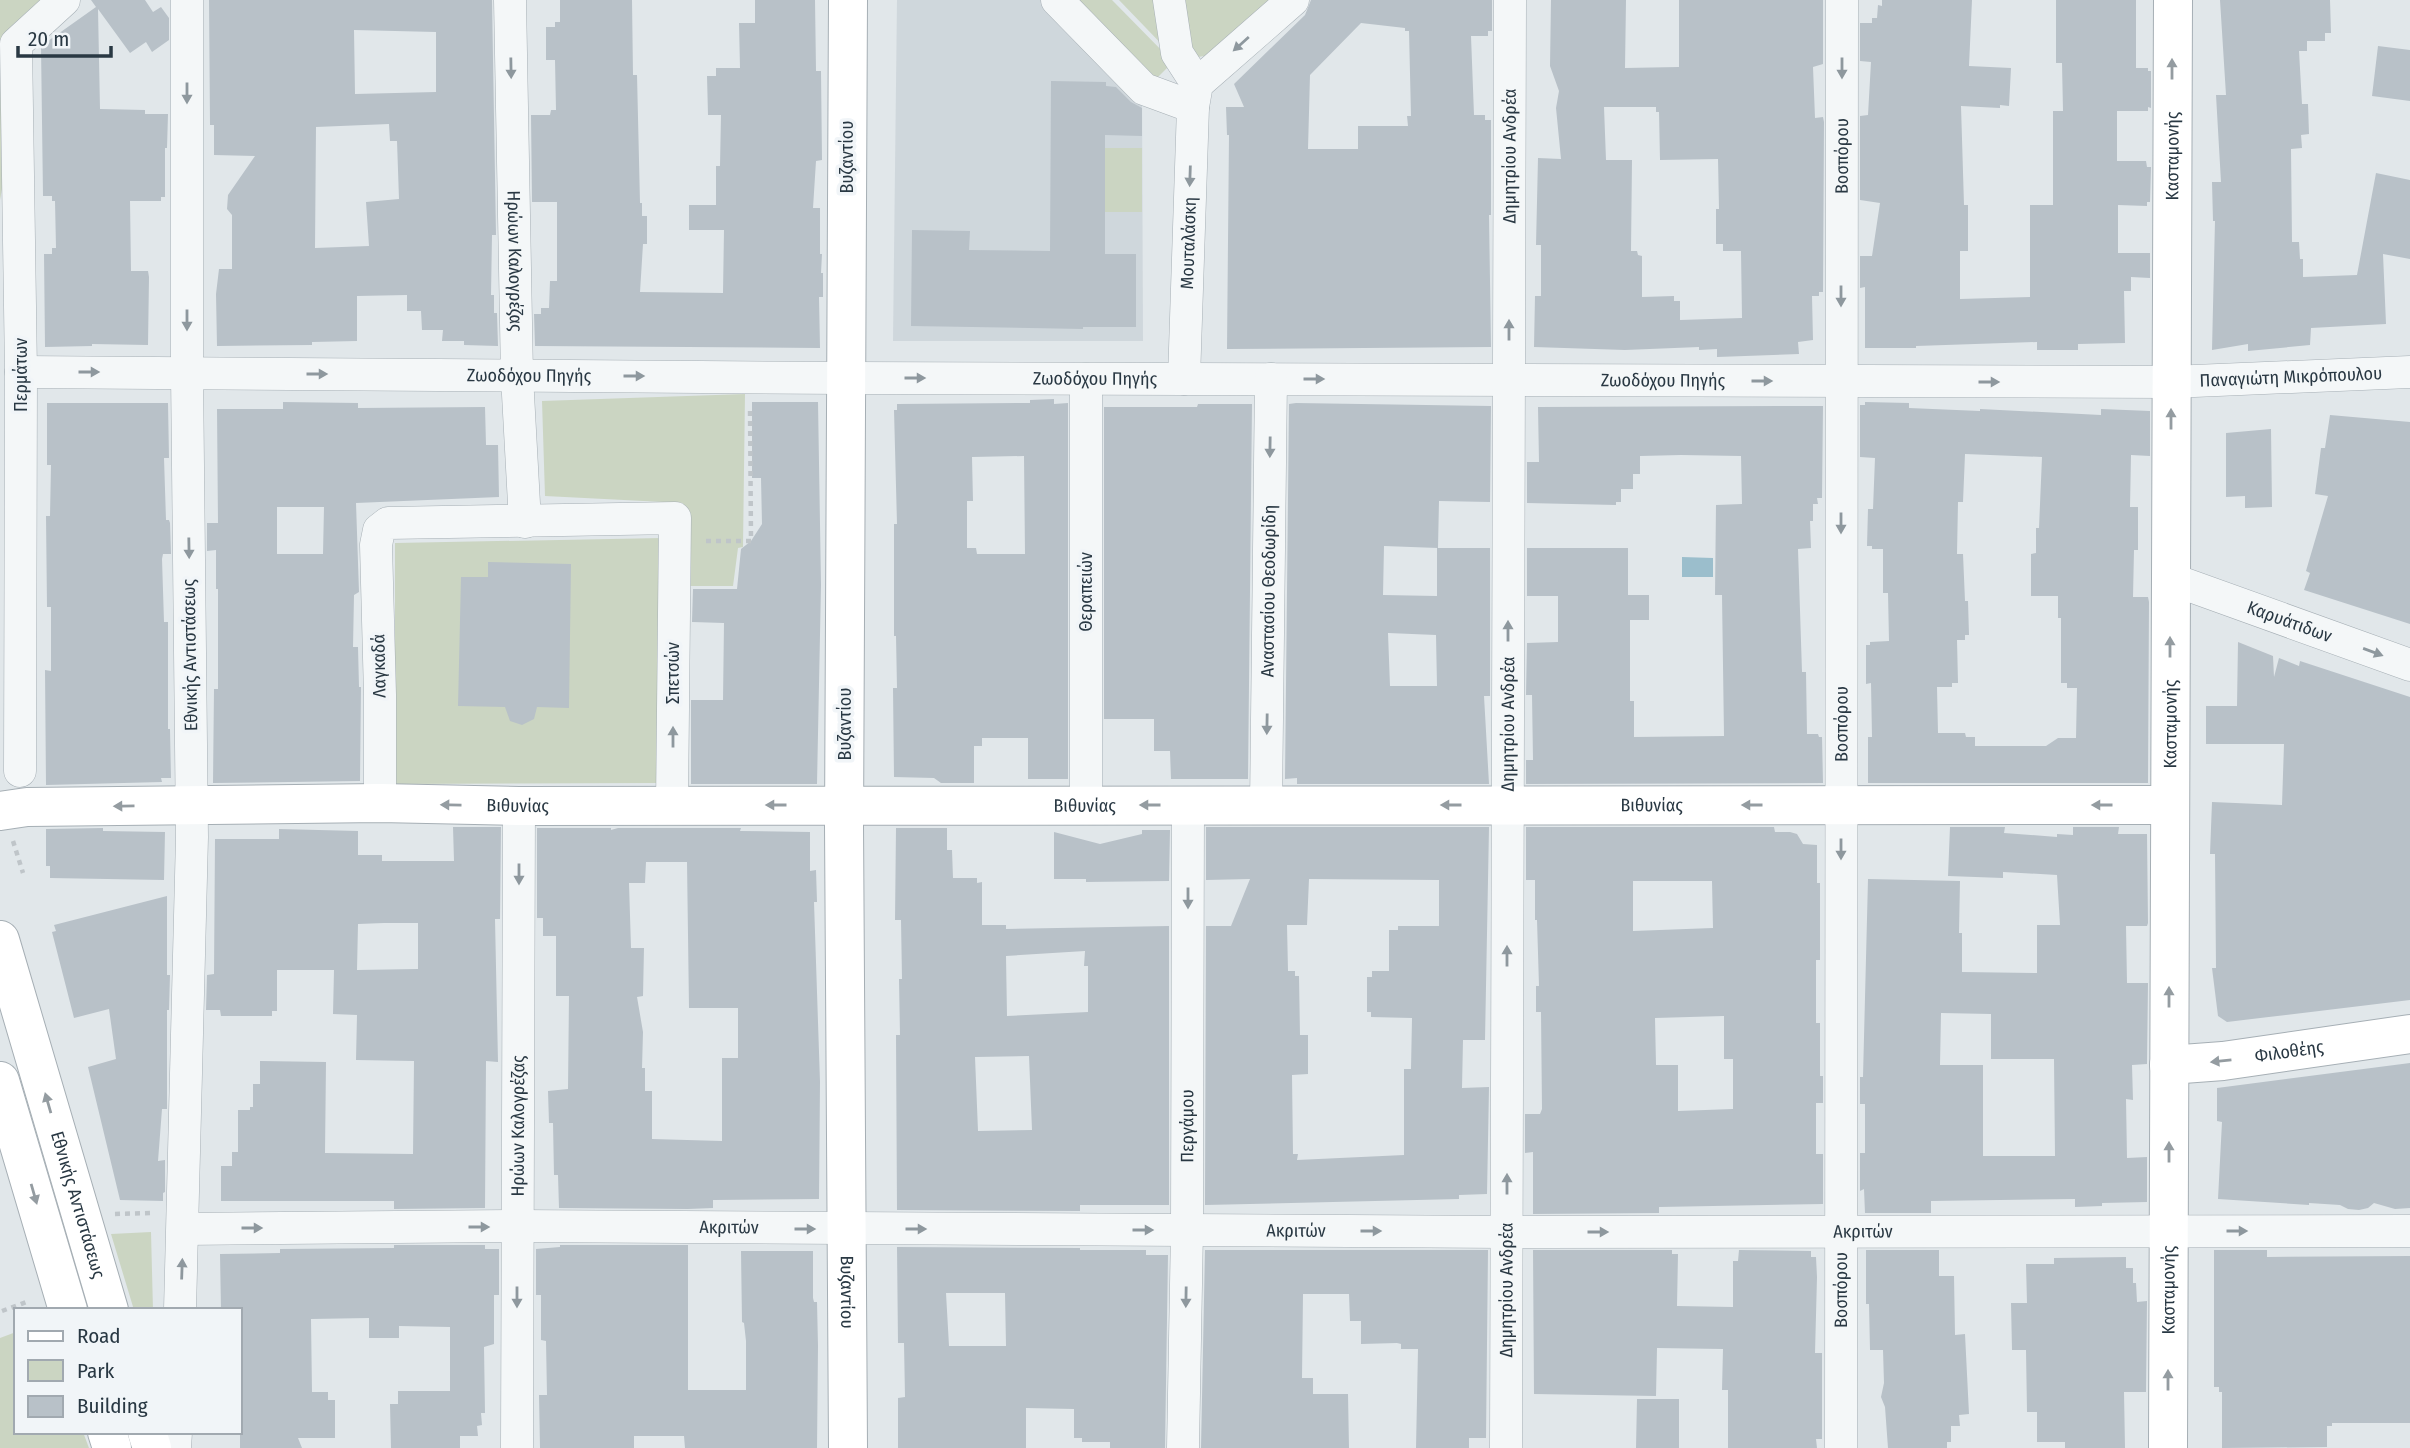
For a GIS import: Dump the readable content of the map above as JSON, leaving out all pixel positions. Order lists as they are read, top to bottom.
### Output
{
  "streets": {
    "street": [
      "Βυζαντίου",
      "Δημητρίου Ανδρέα",
      "Βοσπόρου",
      "Κασταμονής",
      "Μουταλάσκη",
      "Ηρώων Καλογρέζας",
      "Περμάτων",
      "Ζωοδόχου Πηγής",
      "Παναγιώτη Μικρόπουλου",
      "Θεραπειών",
      "Αναστασίου Θεοδωρίδη",
      "Καρυάτιδων",
      "Εθνικής Αντιστάσεως",
      "Λαγκαδά",
      "Σπετσών",
      "Βιθυνίας",
      "Φιλοθέης",
      "Περγάμου",
      "Ακριτών"
    ]
  },
  "crossings": [
    ["Βυζαντίου", "Ζωοδόχου Πηγής"],
    ["Βυζαντίου", "Βιθυνίας"],
    ["Βυζαντίου", "Ακριτών"],
    ["Δημητρίου Ανδρέα", "Ζωοδόχου Πηγής"],
    ["Δημητρίου Ανδρέα", "Βιθυνίας"],
    ["Δημητρίου Ανδρέα", "Ακριτών"],
    ["Βοσπόρου", "Ζωοδόχου Πηγής"],
    ["Βοσπόρου", "Βιθυνίας"],
    ["Βοσπόρου", "Ακριτών"],
    ["Κασταμονής", "Ζωοδόχου Πηγής"],
    ["Κασταμονής", "Παναγιώτη Μικρόπουλου"],
    ["Κασταμονής", "Καρυάτιδων"],
    ["Κασταμονής", "Βιθυνίας"],
    ["Κασταμονής", "Φιλοθέης"],
    ["Κασταμονής", "Ακριτών"],
    ["Μουταλάσκη", "Ζωοδόχου Πηγής"],
    ["Ηρώων Καλογρέζας", "Ζωοδόχου Πηγής"],
    ["Ηρώων Καλογρέζας", "Λαγκαδά"],
    ["Ηρώων Καλογρέζας", "Βιθυνίας"],
    ["Ηρώων Καλογρέζας", "Ακριτών"],
    ["Περμάτων", "Ζωοδόχου Πηγής"],
    ["Ζωοδόχου Πηγής", "Παναγιώτη Μικρόπουλου"],
    ["Ζωοδόχου Πηγής", "Θεραπειών"],
    ["Ζωοδόχου Πηγής", "Αναστασίου Θεοδωρίδη"],
    ["Ζωοδόχου Πηγής", "Εθνικής Αντιστάσεως"],
    ["Θεραπειών", "Βιθυνίας"],
    ["Αναστασίου Θεοδωρίδη", "Βιθυνίας"],
    ["Εθνικής Αντιστάσεως", "Βιθυνίας"],
    ["Εθνικής Αντιστάσεως", "Ακριτών"],
    ["Λαγκαδά", "Βιθυνίας"],
    ["Σπετσών", "Βιθυνίας"],
    ["Βιθυνίας", "Περγάμου"],
    ["Περγάμου", "Ακριτών"]
  ],
  "one_way": [
    "Δημητρίου Ανδρέα",
    "Βοσπόρου",
    "Κασταμονής",
    "Μουταλάσκη",
    "Ηρώων Καλογρέζας",
    "Ζωοδόχου Πηγής",
    "Αναστασίου Θεοδωρίδη",
    "Καρυάτιδων",
    "Σπετσών",
    "Βιθυνίας",
    "Φιλοθέης",
    "Περγάμου",
    "Ακριτών"
  ],
  "legend": ["Road", "Park", "Building"],
  "scale_bar": "20 m"
}
